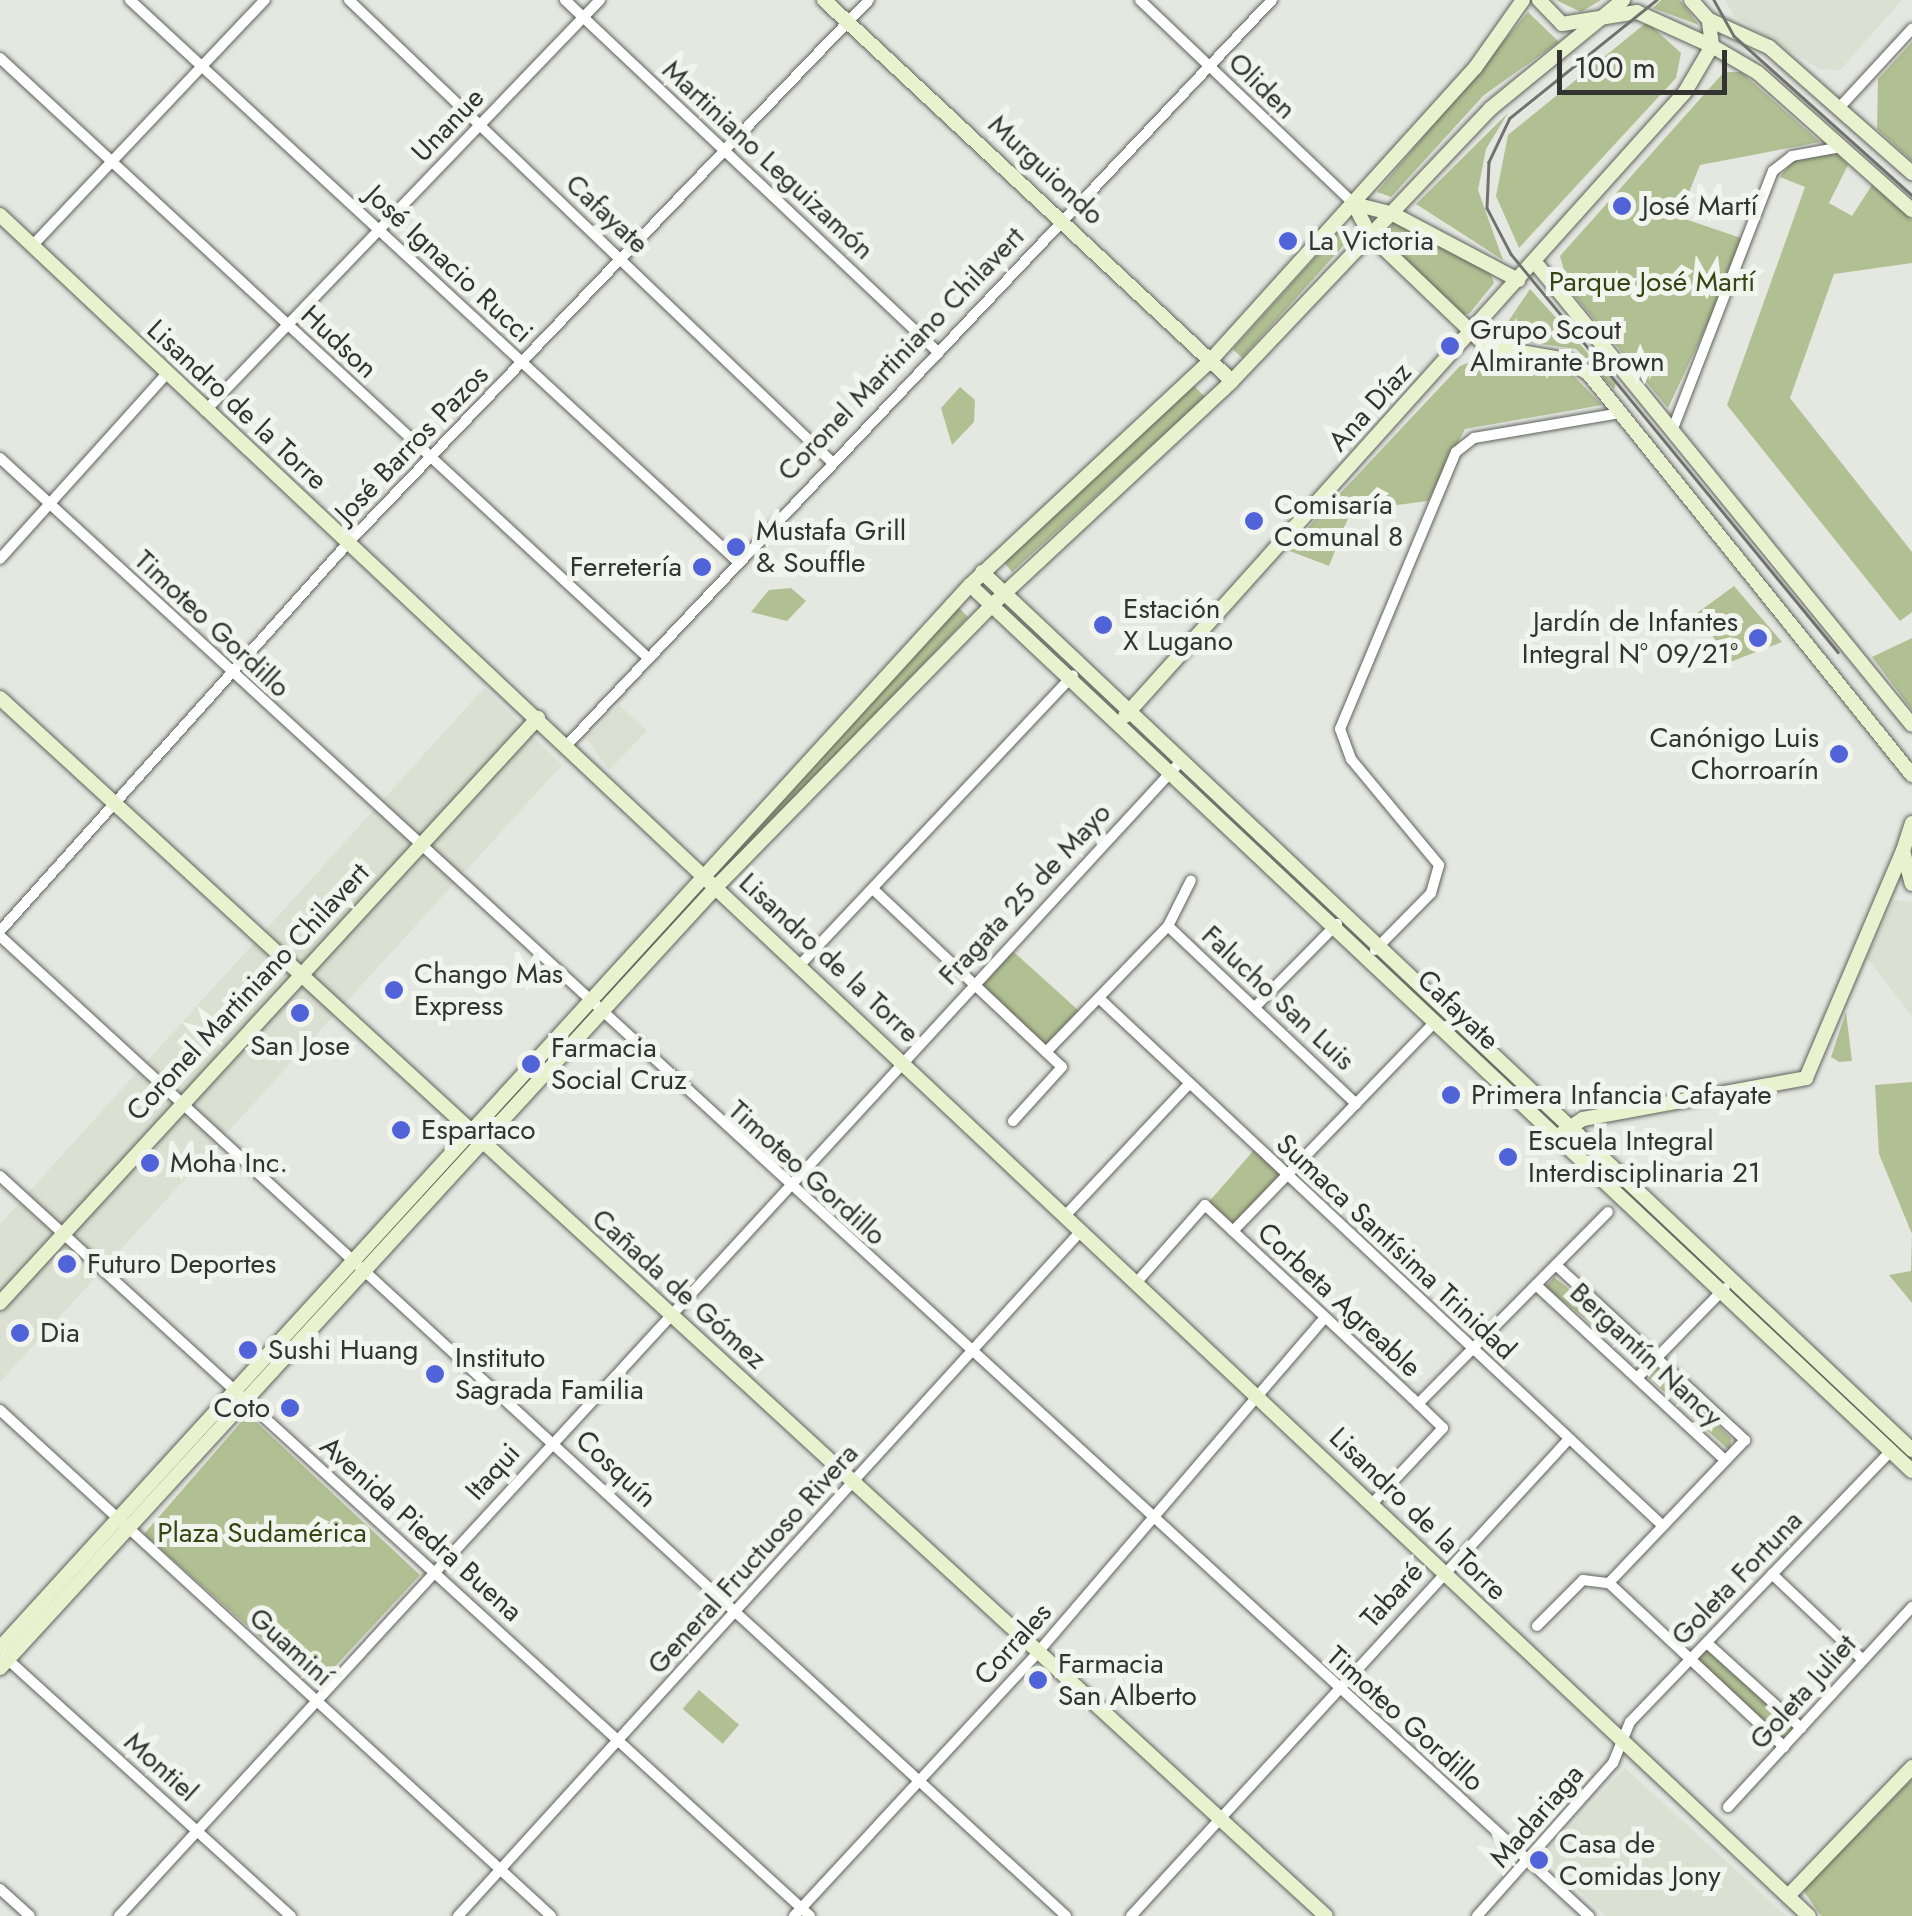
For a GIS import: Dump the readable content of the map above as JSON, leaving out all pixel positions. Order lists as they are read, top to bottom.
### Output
{
  "streets": {
    "street": [
      "Oliden",
      "Unanue",
      "Martiniano Leguizamón",
      "Murguiondo",
      "Cafayate",
      "José Ignacio Rucci",
      "Hudson",
      "Coronel Martiniano Chilavert",
      "Lisandro de la Torre",
      "Ana Díaz",
      "José Barros Pazos",
      "Timoteo Gordillo",
      "Fragata 25 de Mayo",
      "Falucho San Luis",
      "Sumaca Santísima Trinidad",
      "Cañada de Gómez",
      "Corbeta Agreable",
      "Bergantín Nancy",
      "Cosquín",
      "Itaqui",
      "Avenida Piedra Buena",
      "General Fructuoso Rivera",
      "Goleta Fortuna",
      "Tabaré",
      "Corrales",
      "Guaminí",
      "Goleta Juliet",
      "Montiel",
      "Madariaga"
    ]
  },
  "crossings": [
    ["Oliden", "Coronel Martiniano Chilavert"],
    ["Unanue", "Martiniano Leguizamón"],
    ["Unanue", "Cafayate"],
    ["Unanue", "José Ignacio Rucci"],
    ["Unanue", "Hudson"],
    ["Unanue", "Lisandro de la Torre"],
    ["Martiniano Leguizamón", "Coronel Martiniano Chilavert"],
    ["Martiniano Leguizamón", "José Barros Pazos"],
    ["Murguiondo", "Coronel Martiniano Chilavert"],
    ["Murguiondo", "José Barros Pazos"],
    ["Cafayate", "Coronel Martiniano Chilavert"],
    ["Cafayate", "Ana Díaz"],
    ["Cafayate", "José Barros Pazos"],
    ["Cafayate", "Fragata 25 de Mayo"],
    ["Cafayate", "Goleta Fortuna"],
    ["José Ignacio Rucci", "Coronel Martiniano Chilavert"],
    ["José Ignacio Rucci", "José Barros Pazos"],
    ["Hudson", "Coronel Martiniano Chilavert"],
    ["Hudson", "José Barros Pazos"],
    ["Coronel Martiniano Chilavert", "Lisandro de la Torre"],
    ["Coronel Martiniano Chilavert", "Timoteo Gordillo"],
    ["Coronel Martiniano Chilavert", "Cañada de Gómez"],
    ["Coronel Martiniano Chilavert", "Cosquín"],
    ["Coronel Martiniano Chilavert", "Avenida Piedra Buena"],
    ["Lisandro de la Torre", "José Barros Pazos"],
    ["Lisandro de la Torre", "Fragata 25 de Mayo"],
    ["Lisandro de la Torre", "Corbeta Agreable"],
    ["Lisandro de la Torre", "Itaqui"],
    ["Lisandro de la Torre", "General Fructuoso Rivera"],
    ["Lisandro de la Torre", "Goleta Fortuna"],
    ["Lisandro de la Torre", "Tabaré"],
    ["Lisandro de la Torre", "Corrales"],
    ["Lisandro de la Torre", "Madariaga"],
    ["José Barros Pazos", "Timoteo Gordillo"],
    ["José Barros Pazos", "Cañada de Gómez"],
    ["José Barros Pazos", "Cosquín"],
    ["Timoteo Gordillo", "Itaqui"],
    ["Timoteo Gordillo", "General Fructuoso Rivera"],
    ["Timoteo Gordillo", "Tabaré"],
    ["Timoteo Gordillo", "Corrales"],
    ["Timoteo Gordillo", "Madariaga"],
    ["Fragata 25 de Mayo", "Itaqui"],
    ["Sumaca Santísima Trinidad", "Tabaré"],
    ["Cañada de Gómez", "Itaqui"],
    ["Cañada de Gómez", "General Fructuoso Rivera"],
    ["Cañada de Gómez", "Tabaré"],
    ["Cañada de Gómez", "Corrales"],
    ["Corbeta Agreable", "Corrales"],
    ["Cosquín", "Itaqui"],
    ["Cosquín", "General Fructuoso Rivera"],
    ["Cosquín", "Corrales"],
    ["Itaqui", "Avenida Piedra Buena"],
    ["Itaqui", "Guaminí"],
    ["Itaqui", "Montiel"],
    ["Avenida Piedra Buena", "General Fructuoso Rivera"],
    ["Avenida Piedra Buena", "Corrales"],
    ["General Fructuoso Rivera", "Guaminí"],
    ["Goleta Fortuna", "Madariaga"]
  ],
  "parks": ["Parque José Martí", "Plaza Sudamérica"],
  "places": [
    "José Martí",
    "La Victoria",
    "Grupo Scout Almirante Brown",
    "Comisaría Comunal 8",
    "Mustafa Grill & Souffle",
    "Ferretería",
    "Estación X Lugano",
    "Jardín de Infantes Integral Nº 09/21º",
    "Canónigo Luis Chorroarín",
    "Chango Mas Express",
    "San Jose",
    "Farmacia Social Cruz",
    "Primera Infancia Cafayate",
    "Espartaco",
    "Escuela Integral Interdisciplinaria 21",
    "Moha Inc.",
    "Futuro Deportes",
    "Dia",
    "Sushi Huang",
    "Instituto Sagrada Familia",
    "Coto",
    "Farmacia San Alberto",
    "Casa de Comidas Jony"
  ],
  "scale_bar": "100 m"
}
